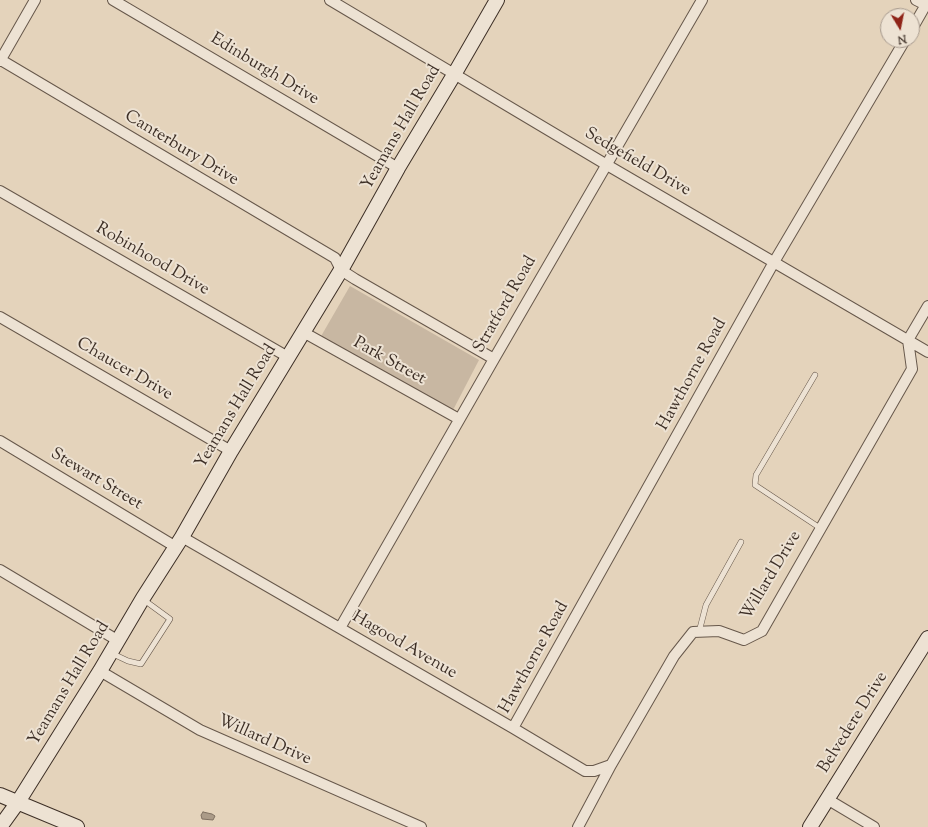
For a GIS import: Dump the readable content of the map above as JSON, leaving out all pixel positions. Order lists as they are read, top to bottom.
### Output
{
  "streets": {
    "street": [
      "Edinburgh Drive",
      "Yeamans Hall Road",
      "Canterbury Drive",
      "Sedgefield Drive",
      "Robinhood Drive",
      "Stratford Road",
      "Park Street",
      "Chaucer Drive",
      "Hawthorne Road",
      "Stewart Street",
      "Willard Drive",
      "Hagood Avenue",
      "Belvedere Drive"
    ]
  },
  "crossings": [
    ["Edinburgh Drive", "Yeamans Hall Road"],
    ["Yeamans Hall Road", "Canterbury Drive"],
    ["Yeamans Hall Road", "Sedgefield Drive"],
    ["Yeamans Hall Road", "Robinhood Drive"],
    ["Yeamans Hall Road", "Park Street"],
    ["Yeamans Hall Road", "Chaucer Drive"],
    ["Yeamans Hall Road", "Stewart Street"],
    ["Yeamans Hall Road", "Willard Drive"],
    ["Yeamans Hall Road", "Hagood Avenue"],
    ["Sedgefield Drive", "Stratford Road"],
    ["Sedgefield Drive", "Hawthorne Road"],
    ["Sedgefield Drive", "Willard Drive"],
    ["Stratford Road", "Park Street"],
    ["Stratford Road", "Hagood Avenue"],
    ["Hawthorne Road", "Hagood Avenue"],
    ["Stewart Street", "Hagood Avenue"]
  ],
  "north": "bottom"
}
